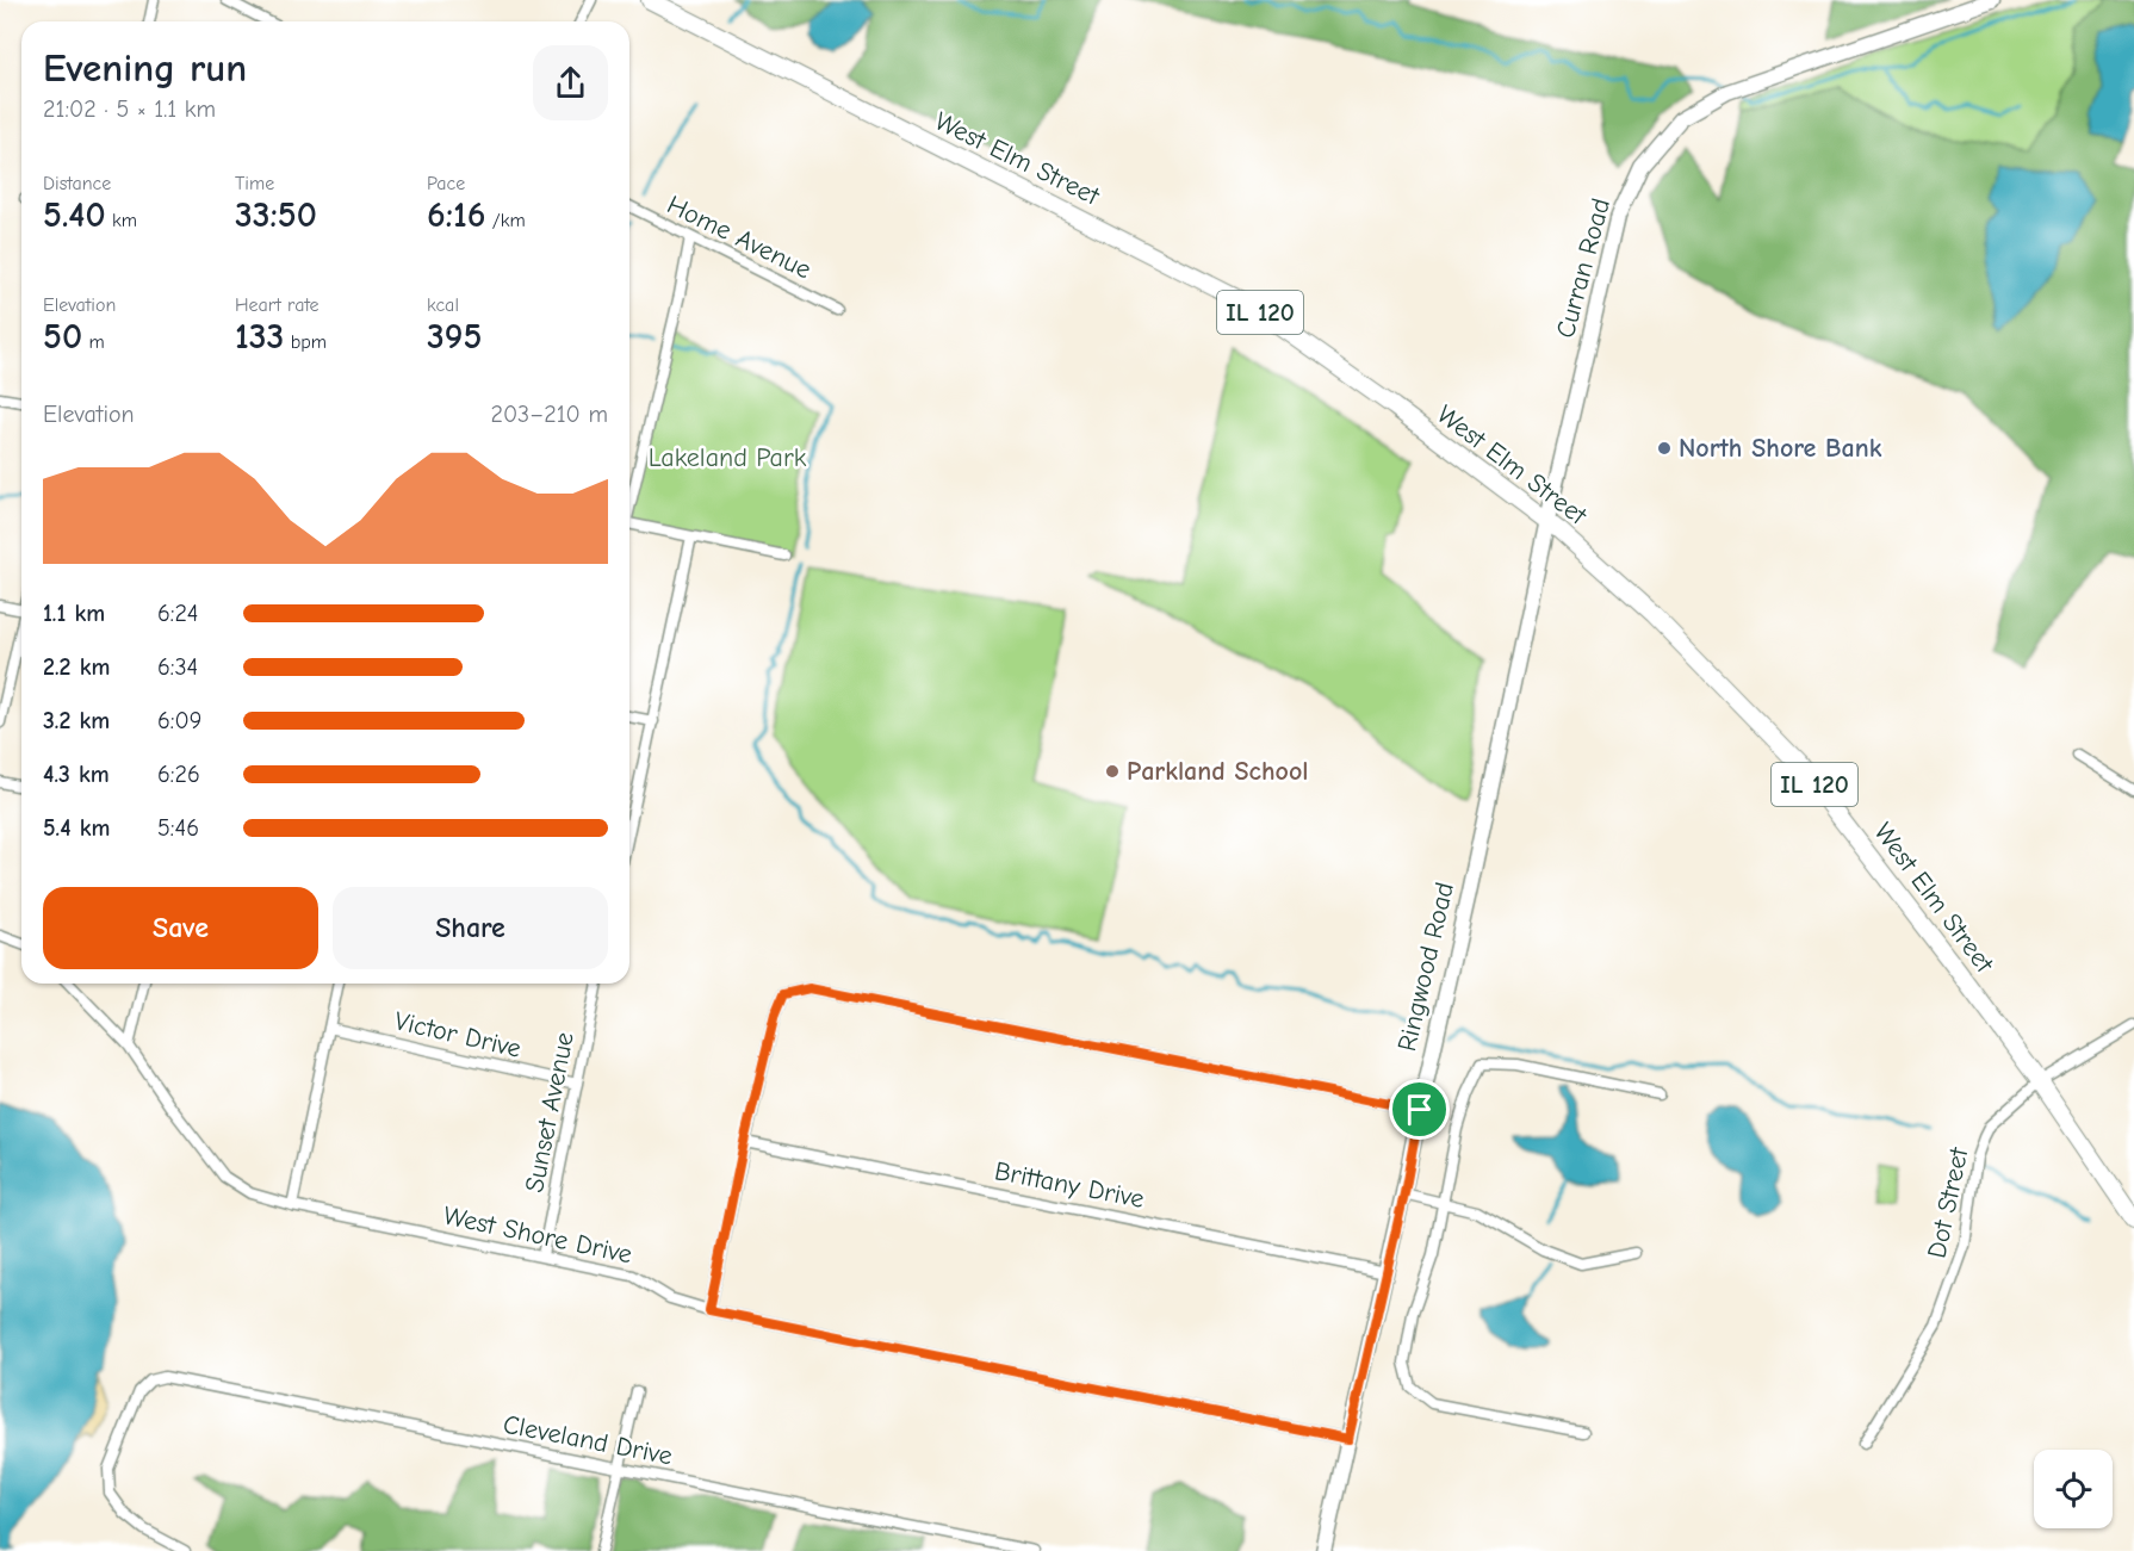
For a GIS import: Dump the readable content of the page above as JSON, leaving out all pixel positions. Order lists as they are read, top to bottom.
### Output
{
  "streets": {
    "main road": ["West Elm Street", "IL 120"],
    "street": [
      "Home Avenue",
      "Curran Road",
      "Ringwood Road",
      "Victor Drive",
      "Sunset Avenue",
      "Brittany Drive",
      "Dot Street",
      "West Shore Drive",
      "Cleveland Drive"
    ]
  },
  "crossings": [
    ["West Elm Street", "Curran Road"],
    ["West Elm Street", "Ringwood Road"],
    ["West Elm Street", "Dot Street"],
    ["Curran Road", "Ringwood Road"],
    ["Ringwood Road", "Brittany Drive"],
    ["Ringwood Road", "West Shore Drive"],
    ["Victor Drive", "Sunset Avenue"],
    ["Sunset Avenue", "West Shore Drive"]
  ],
  "parks": ["Lakeland Park"],
  "places": ["North Shore Bank", "Parkland School"],
  "page": {
    "heading": ["Evening run", "21:02 · 5 × 1.1 km"],
    "stats": [
      ["Distance", "5.40 km"],
      ["Time", "33:50"],
      ["Pace", "6:16 /km"],
      ["Elevation", "50 m"],
      ["Heart rate", "133 bpm"],
      ["kcal", "395"]
    ],
    "chart": ["Elevation", "203–210 m"],
    "list": [
      {
        "name": "1.1 km",
        "note": "6:24"
      },
      {
        "name": "2.2 km",
        "note": "6:34"
      },
      {
        "name": "3.2 km",
        "note": "6:09"
      },
      {
        "name": "4.3 km",
        "note": "6:26"
      },
      {
        "name": "5.4 km",
        "note": "5:46"
      }
    ],
    "buttons": ["Save", "Share"]
  }
}
